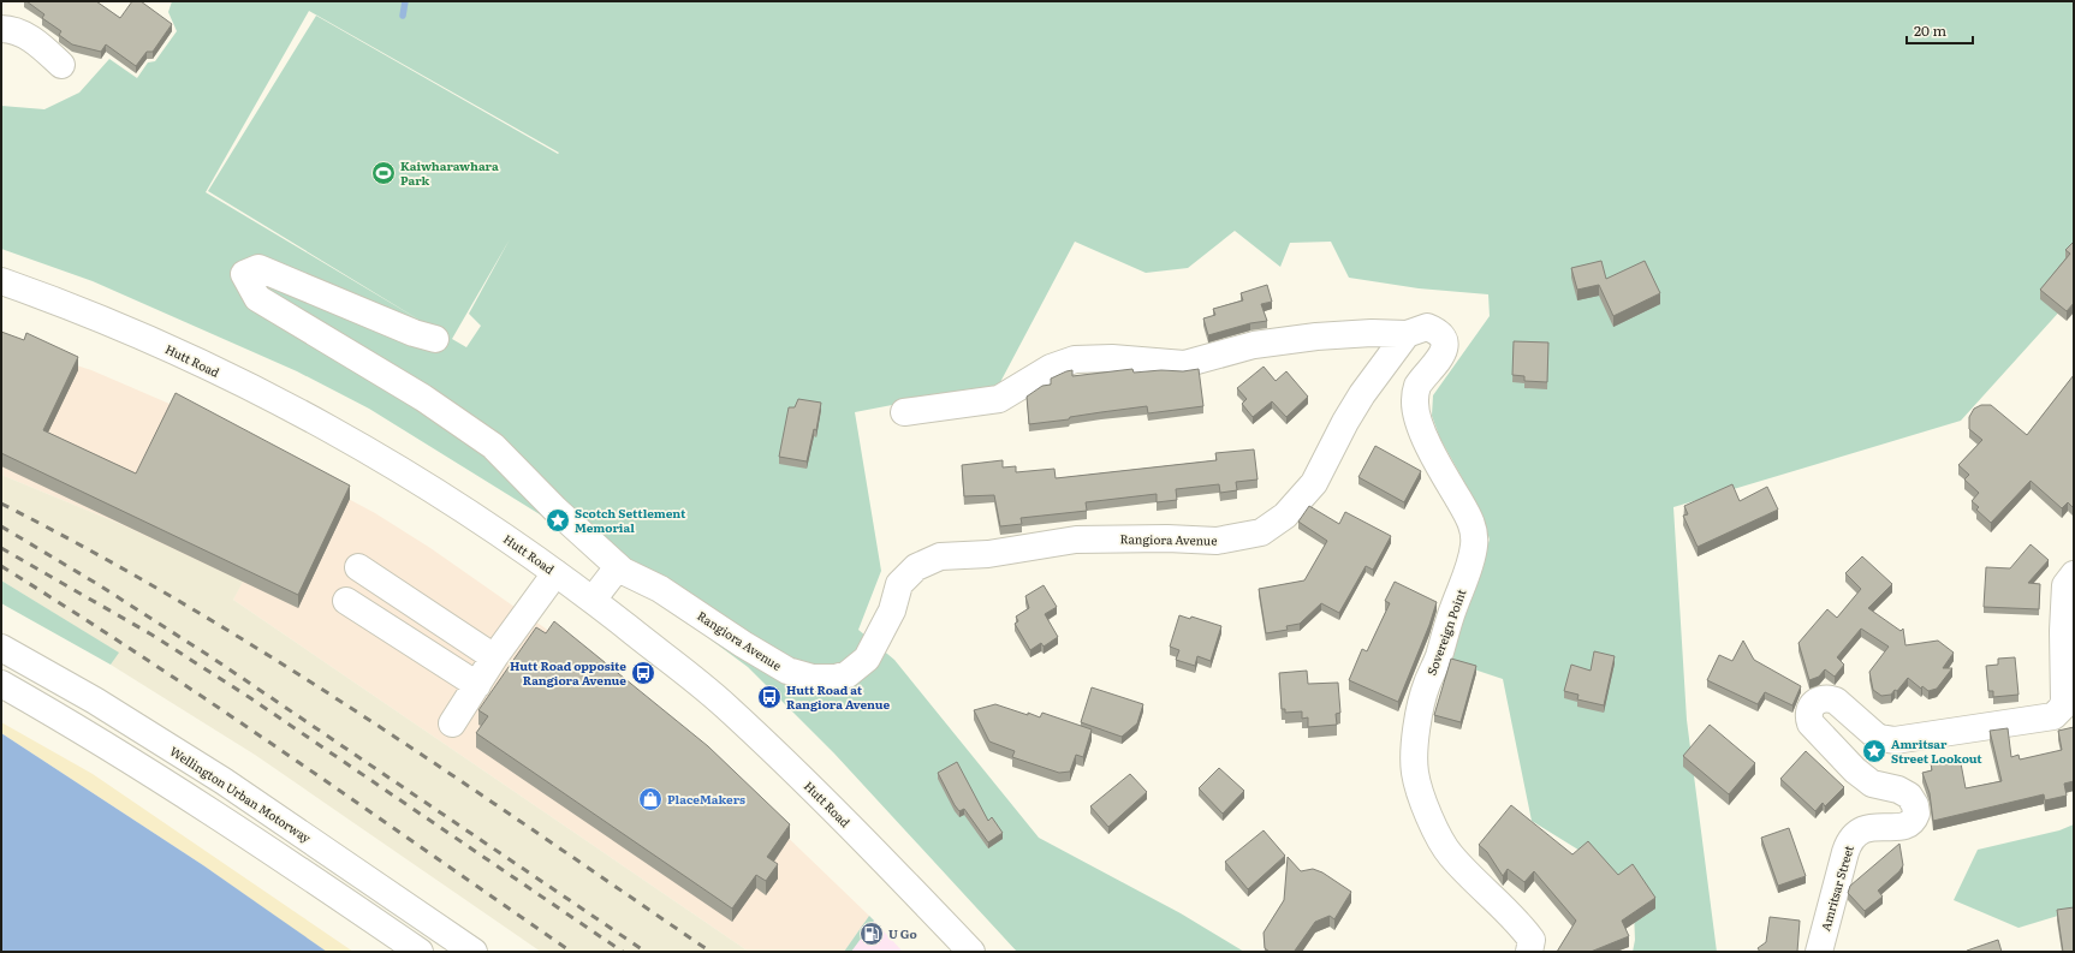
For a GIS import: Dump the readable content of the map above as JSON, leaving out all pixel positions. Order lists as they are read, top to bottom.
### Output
{
  "streets": {
    "main road": [
      "Hutt Road",
      "Rangiora Avenue",
      "Sovereign Point",
      "Wellington Urban Motorway",
      "Amritsar Street"
    ]
  },
  "crossings": [
    ["Rangiora Avenue", "Sovereign Point"]
  ],
  "places": {
    "sports": ["Kaiwharawhara Park"],
    "place": ["Scotch Settlement Memorial", "Amritsar Street Lookout"],
    "bus stop": ["Hutt Road opposite Rangiora Avenue", "Hutt Road at Rangiora Avenue"],
    "shop": ["PlaceMakers"],
    "fuel station": ["U Go"]
  },
  "scale_bar": "20 m"
}
